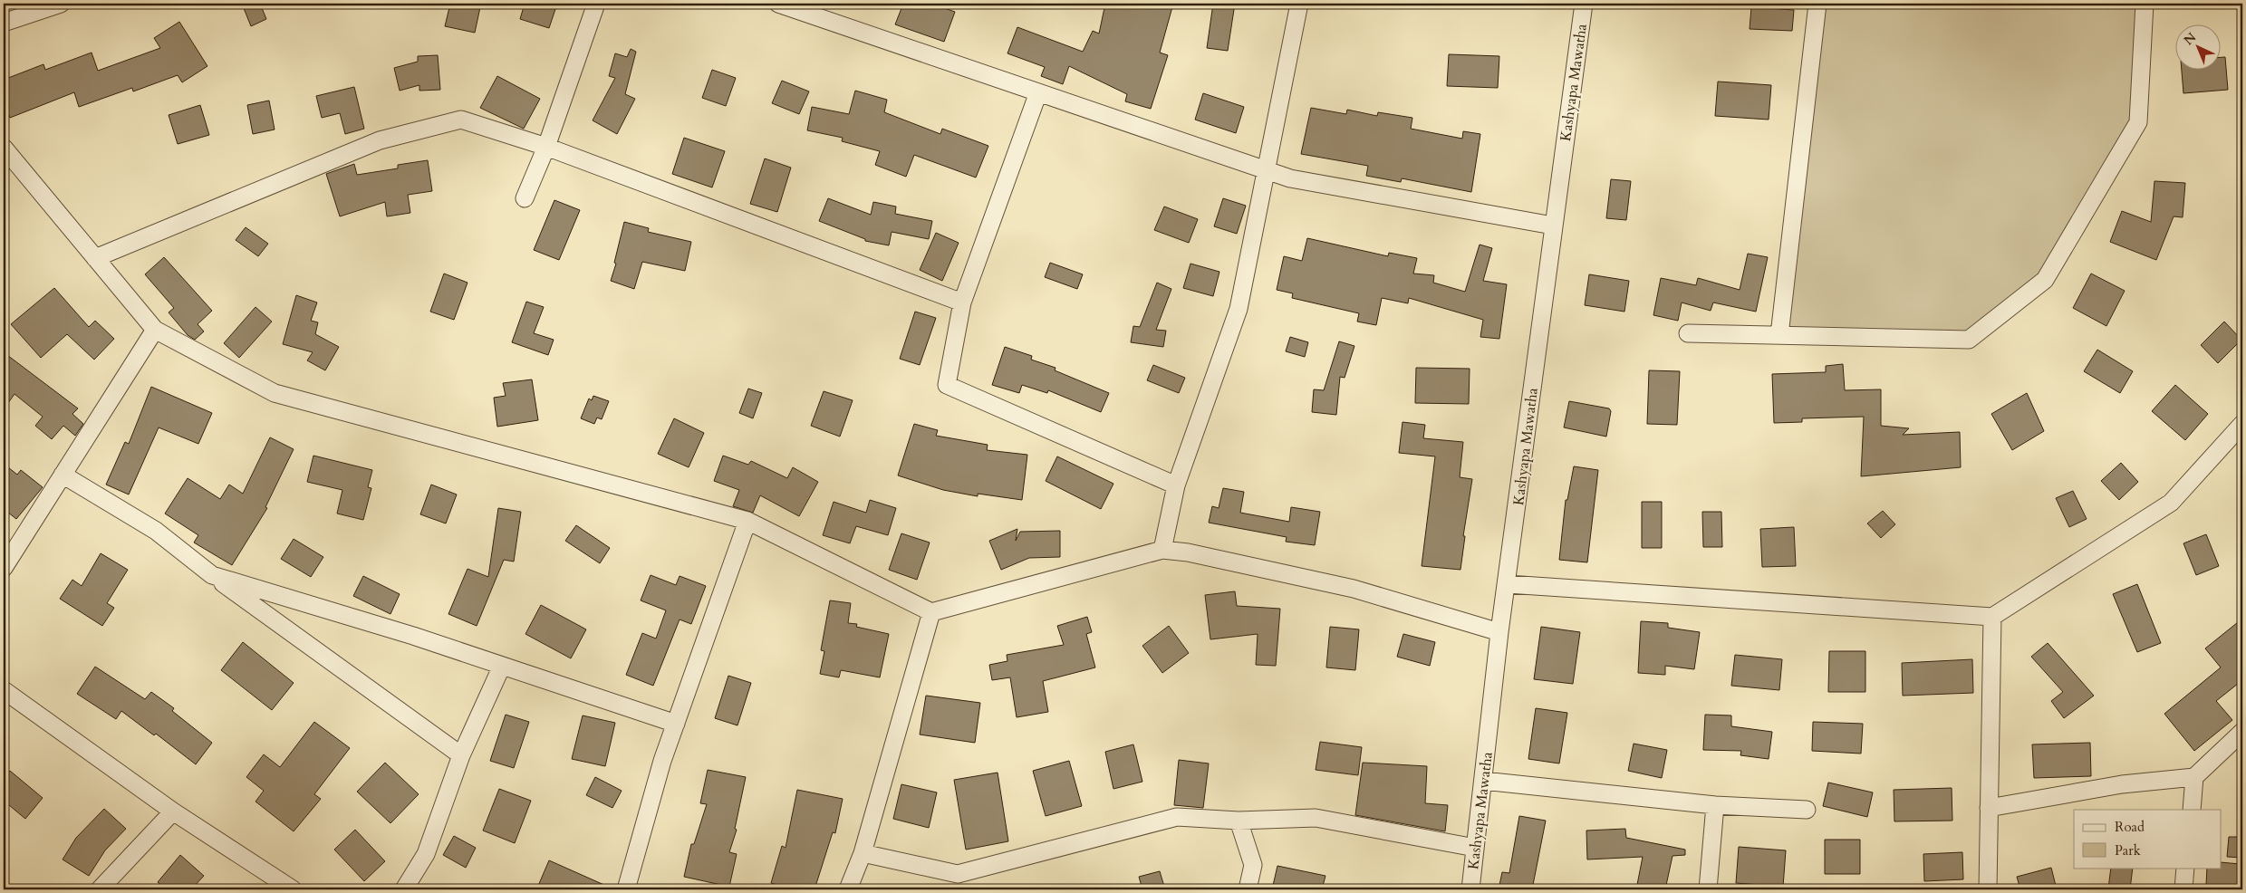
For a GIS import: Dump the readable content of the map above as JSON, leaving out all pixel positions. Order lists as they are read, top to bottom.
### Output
{
  "streets": {
    "street": ["Kashyapa Mawatha"]
  },
  "legend": ["Road", "Park"],
  "north": "top left"
}
